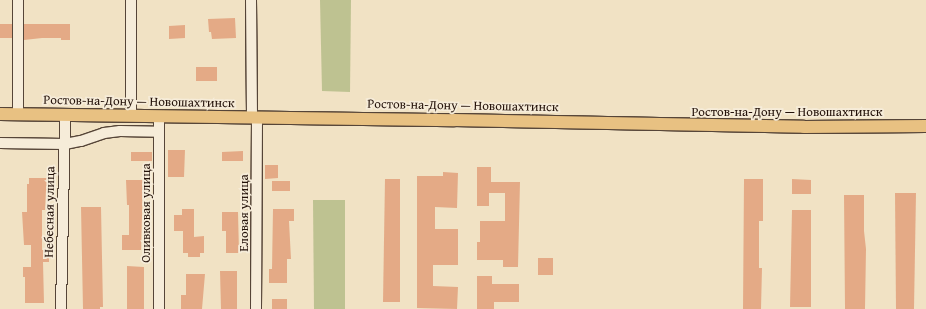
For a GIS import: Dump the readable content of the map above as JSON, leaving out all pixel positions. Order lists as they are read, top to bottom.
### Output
{
  "streets": {
    "main road": ["Ростов-на-Дону — Новошахтинск"],
    "street": ["Небесная улица", "Оливковая улица", "Еловая улица"]
  },
  "crossings": [
    ["Ростов-на-Дону — Новошахтинск", "Небесная улица"],
    ["Ростов-на-Дону — Новошахтинск", "Оливковая улица"],
    ["Ростов-на-Дону — Новошахтинск", "Еловая улица"]
  ]
}
